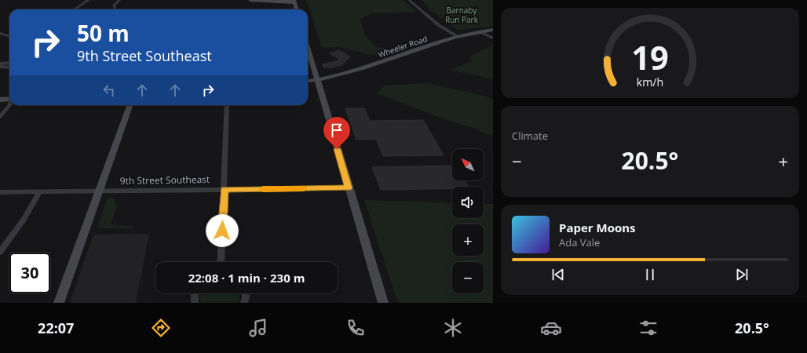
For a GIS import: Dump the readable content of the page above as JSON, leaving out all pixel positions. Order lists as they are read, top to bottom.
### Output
{
  "streets": {
    "main road": ["Wheeler Road"],
    "street": ["9th Street Southeast"]
  },
  "parks": ["Barnaby Run Park"],
  "north": "top left",
  "page": {
    "turn": ["50 m", "9th Street Southeast"],
    "tile": "Climate",
    "heat": ["−", "20.5°", "+"],
    "map_buttons": ["+", "−"],
    "song": ["Paper Moons", "Ada Vale"],
    "limit": "30",
    "trip": "22:08 · 1 min · 230 m",
    "tabs": ["22:07", "20.5°"],
    "gauge": ["19", "km/h"]
  }
}
